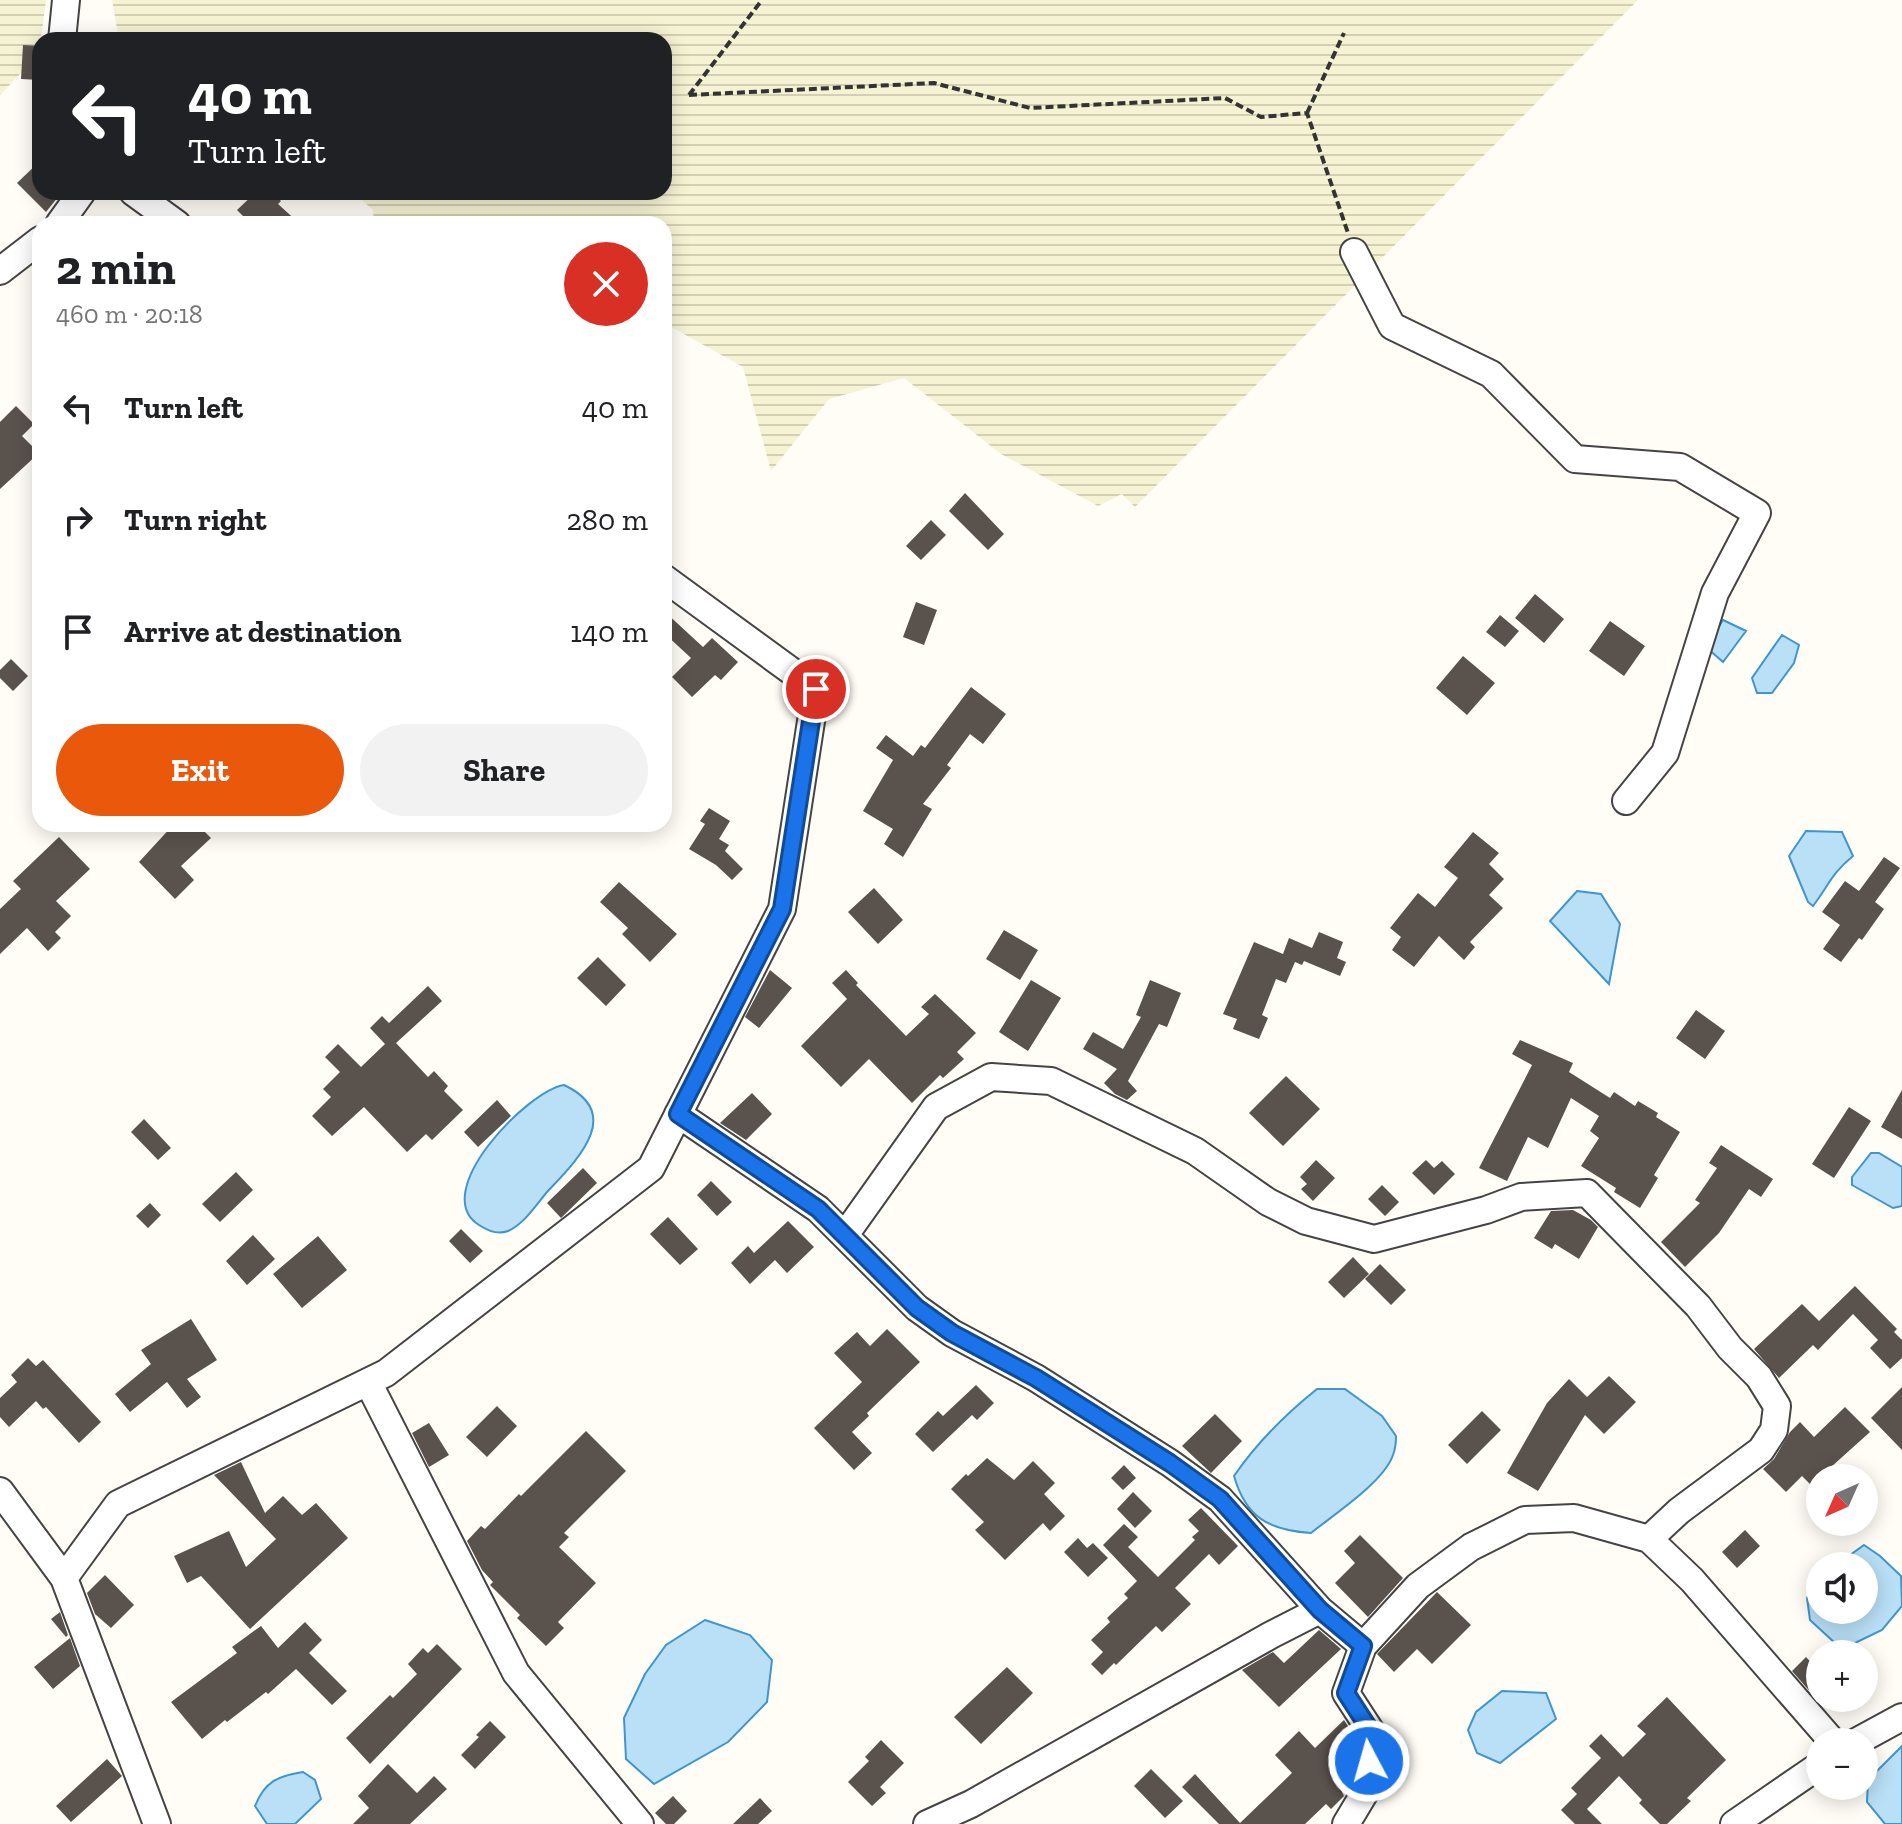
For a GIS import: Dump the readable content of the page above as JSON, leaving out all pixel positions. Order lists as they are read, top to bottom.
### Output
{
  "north": "bottom left",
  "page": {
    "turn": ["40 m", "Turn left"],
    "heading": ["2 min", "460 m · 20:18"],
    "list": [
      {
        "name": "Turn left",
        "value": "40 m"
      },
      {
        "name": "Turn right",
        "value": "280 m"
      },
      {
        "name": "Arrive at destination",
        "value": "140 m"
      }
    ],
    "buttons": ["Exit", "Share"],
    "map_buttons": ["+", "−"]
  }
}
